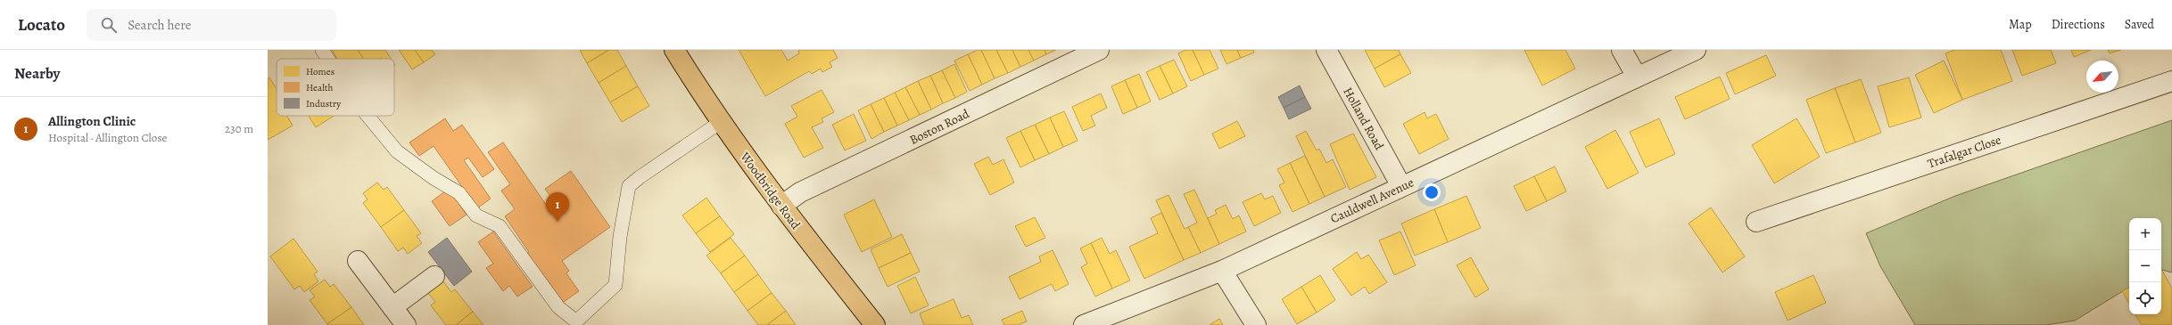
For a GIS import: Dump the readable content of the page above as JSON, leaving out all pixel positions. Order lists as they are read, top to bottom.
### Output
{
  "streets": {
    "main road": ["Woodbridge Road"],
    "street": [
      "Holland Road",
      "Boston Road",
      "Trafalgar Close",
      "Cauldwell Avenue"
    ]
  },
  "crossings": [
    ["Holland Road", "Cauldwell Avenue"],
    ["Boston Road", "Woodbridge Road"]
  ],
  "legend": ["Homes", "Health", "Industry"],
  "north": "bottom left",
  "page": {
    "header": "Locato",
    "search": "Search here",
    "nav": ["Map", "Directions", "Saved"],
    "heading": "Nearby",
    "list": [
      {
        "mark": "1",
        "name": "Allington Clinic",
        "note": "Hospital · Allington Close",
        "value": "230 m"
      }
    ],
    "pins": "1",
    "map_buttons": ["+", "−"]
  }
}
